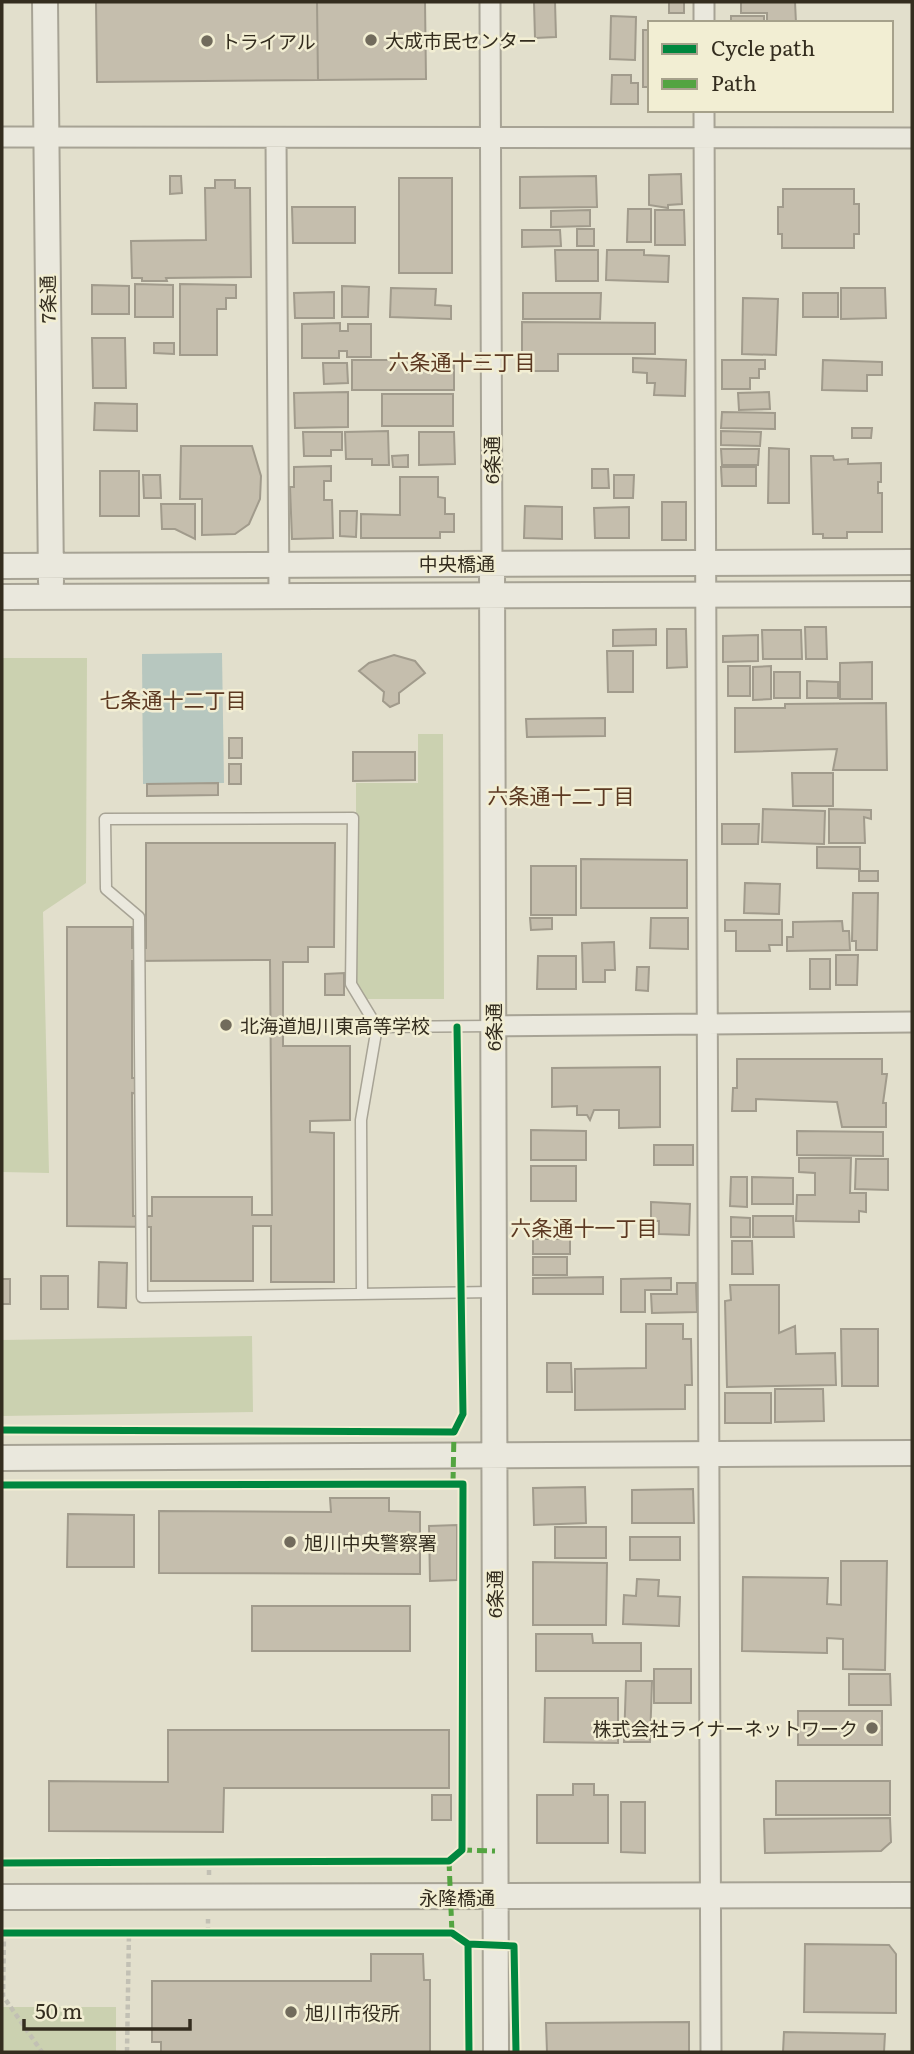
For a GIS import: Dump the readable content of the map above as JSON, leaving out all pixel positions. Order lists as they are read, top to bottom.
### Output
{
  "streets": {
    "street": [
      "7条通",
      "6条通",
      "中央橋通",
      "永隆橋通"
    ]
  },
  "crossings": [
    ["7条通", "中央橋通"],
    ["6条通", "中央橋通"],
    ["6条通", "永隆橋通"]
  ],
  "districts": [
    "六条通十三丁目",
    "七条通十二丁目",
    "六条通十二丁目",
    "六条通十一丁目"
  ],
  "places": [
    "大成市民センター",
    "トライアル",
    "北海道旭川東高等学校",
    "旭川中央警察署",
    "株式会社ライナーネットワーク",
    "旭川市役所"
  ],
  "legend": ["Cycle path", "Path"],
  "scale_bar": "50 m"
}
